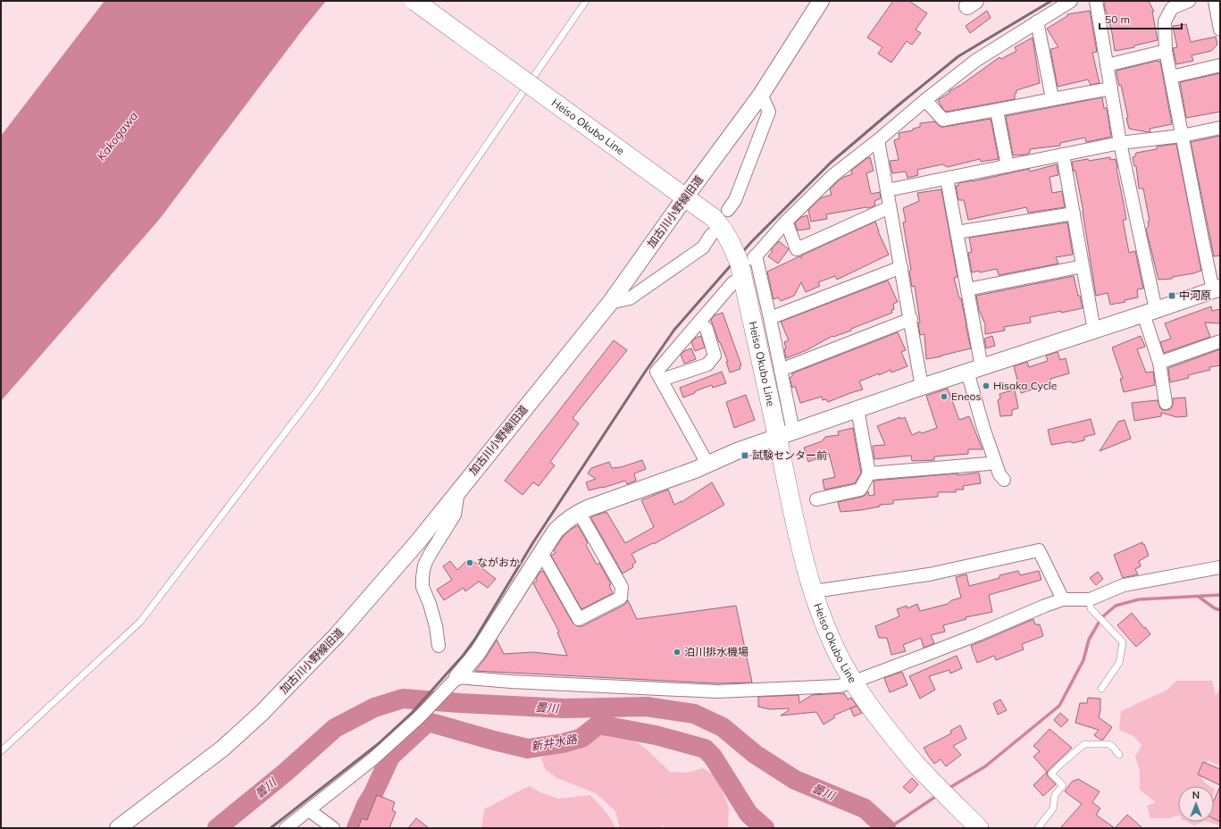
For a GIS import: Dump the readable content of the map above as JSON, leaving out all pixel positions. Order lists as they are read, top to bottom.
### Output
{
  "streets": {
    "main road": ["Heiso Okubo Line"],
    "street": ["加古川小野線旧道"]
  },
  "crossings": [
    ["Heiso Okubo Line", "加古川小野線旧道"]
  ],
  "water": ["Kakogawa", "曇川", "新井水路"],
  "places": {
    "transit": ["中河原", "試験センター前"],
    "other": [
      "Hisaka Cycle",
      "Eneos",
      "ながおか",
      "泊川排水機場"
    ]
  },
  "scale_bar": "50 m",
  "north": "top"
}
